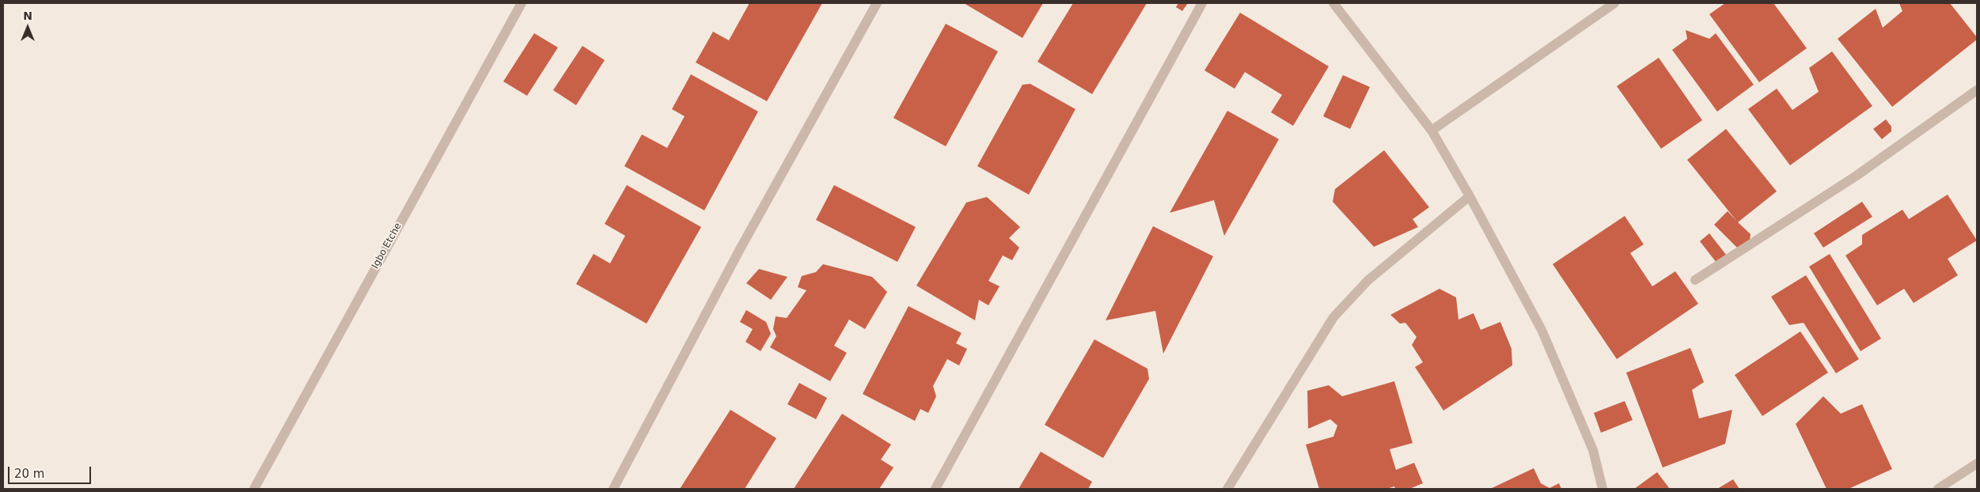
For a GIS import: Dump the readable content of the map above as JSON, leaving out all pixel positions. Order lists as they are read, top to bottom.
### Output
{
  "streets": {
    "street": ["Igbo Etche"]
  },
  "scale_bar": "20 m",
  "north": "top"
}
